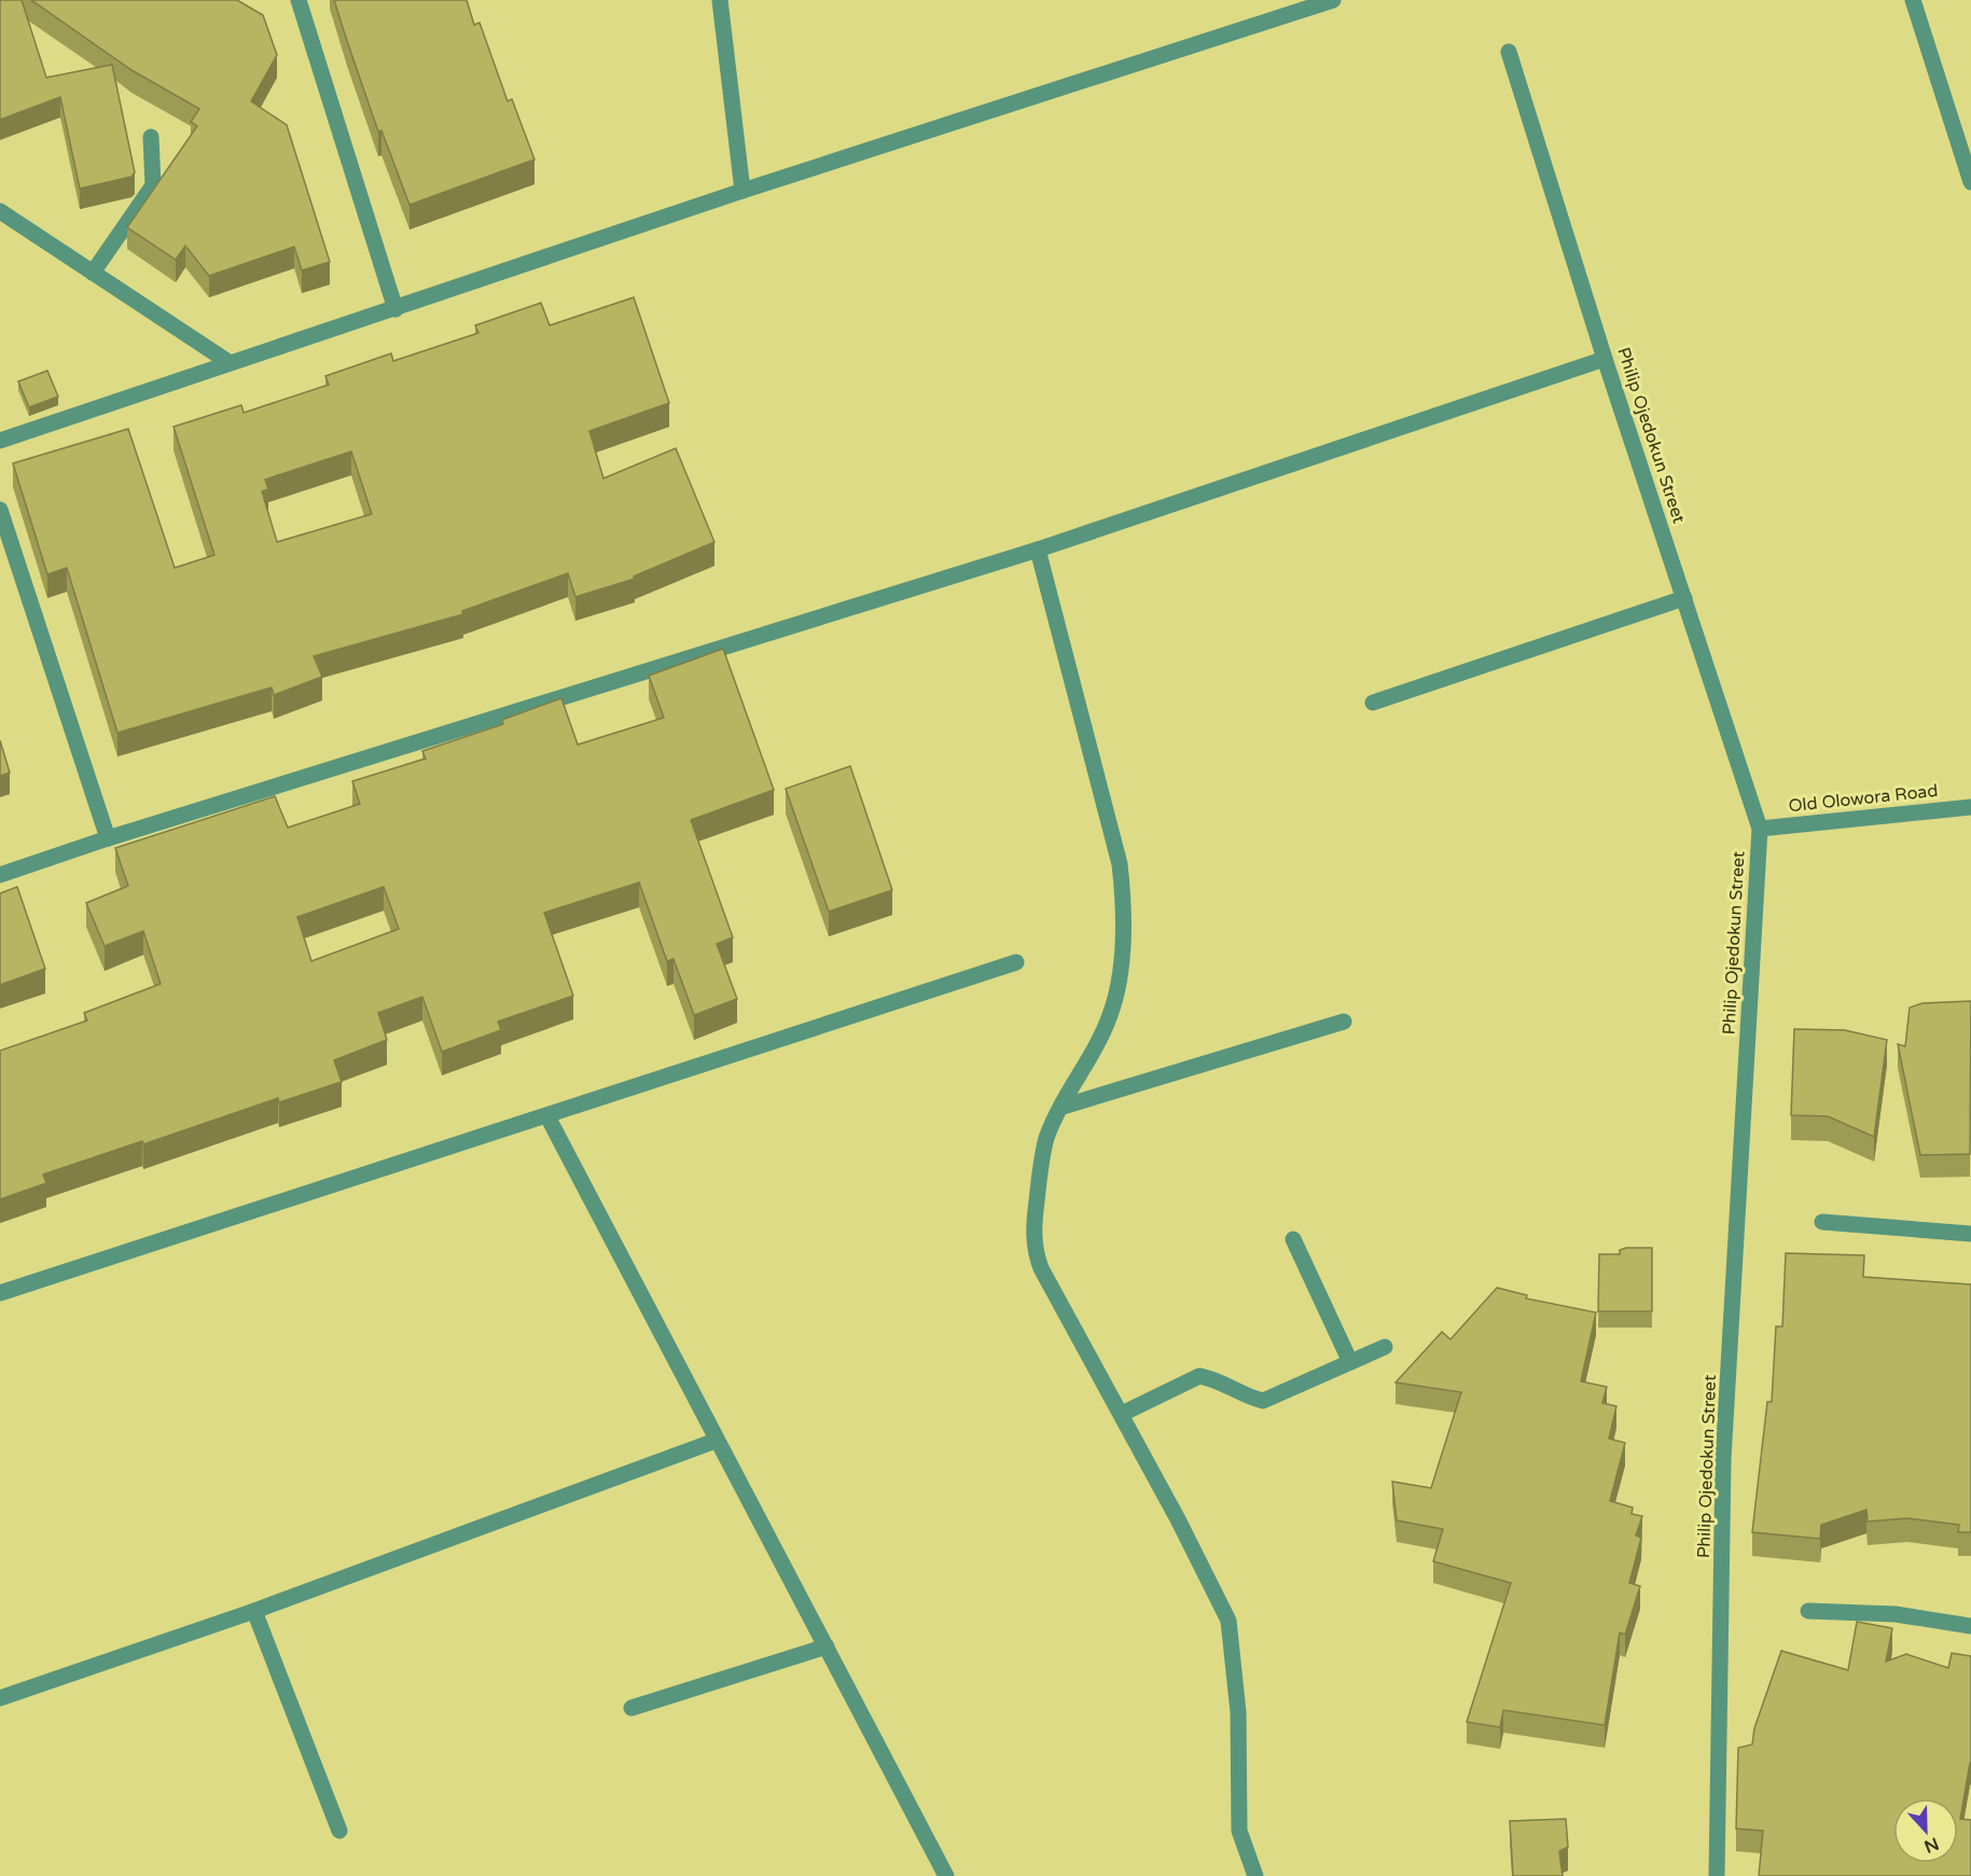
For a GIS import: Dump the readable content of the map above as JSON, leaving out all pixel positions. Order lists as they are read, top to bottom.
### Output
{
  "streets": {
    "street": ["Philip Ojedokun Street", "Old Olowora Road"]
  },
  "crossings": [
    ["Philip Ojedokun Street", "Old Olowora Road"]
  ],
  "north": "bottom"
}
